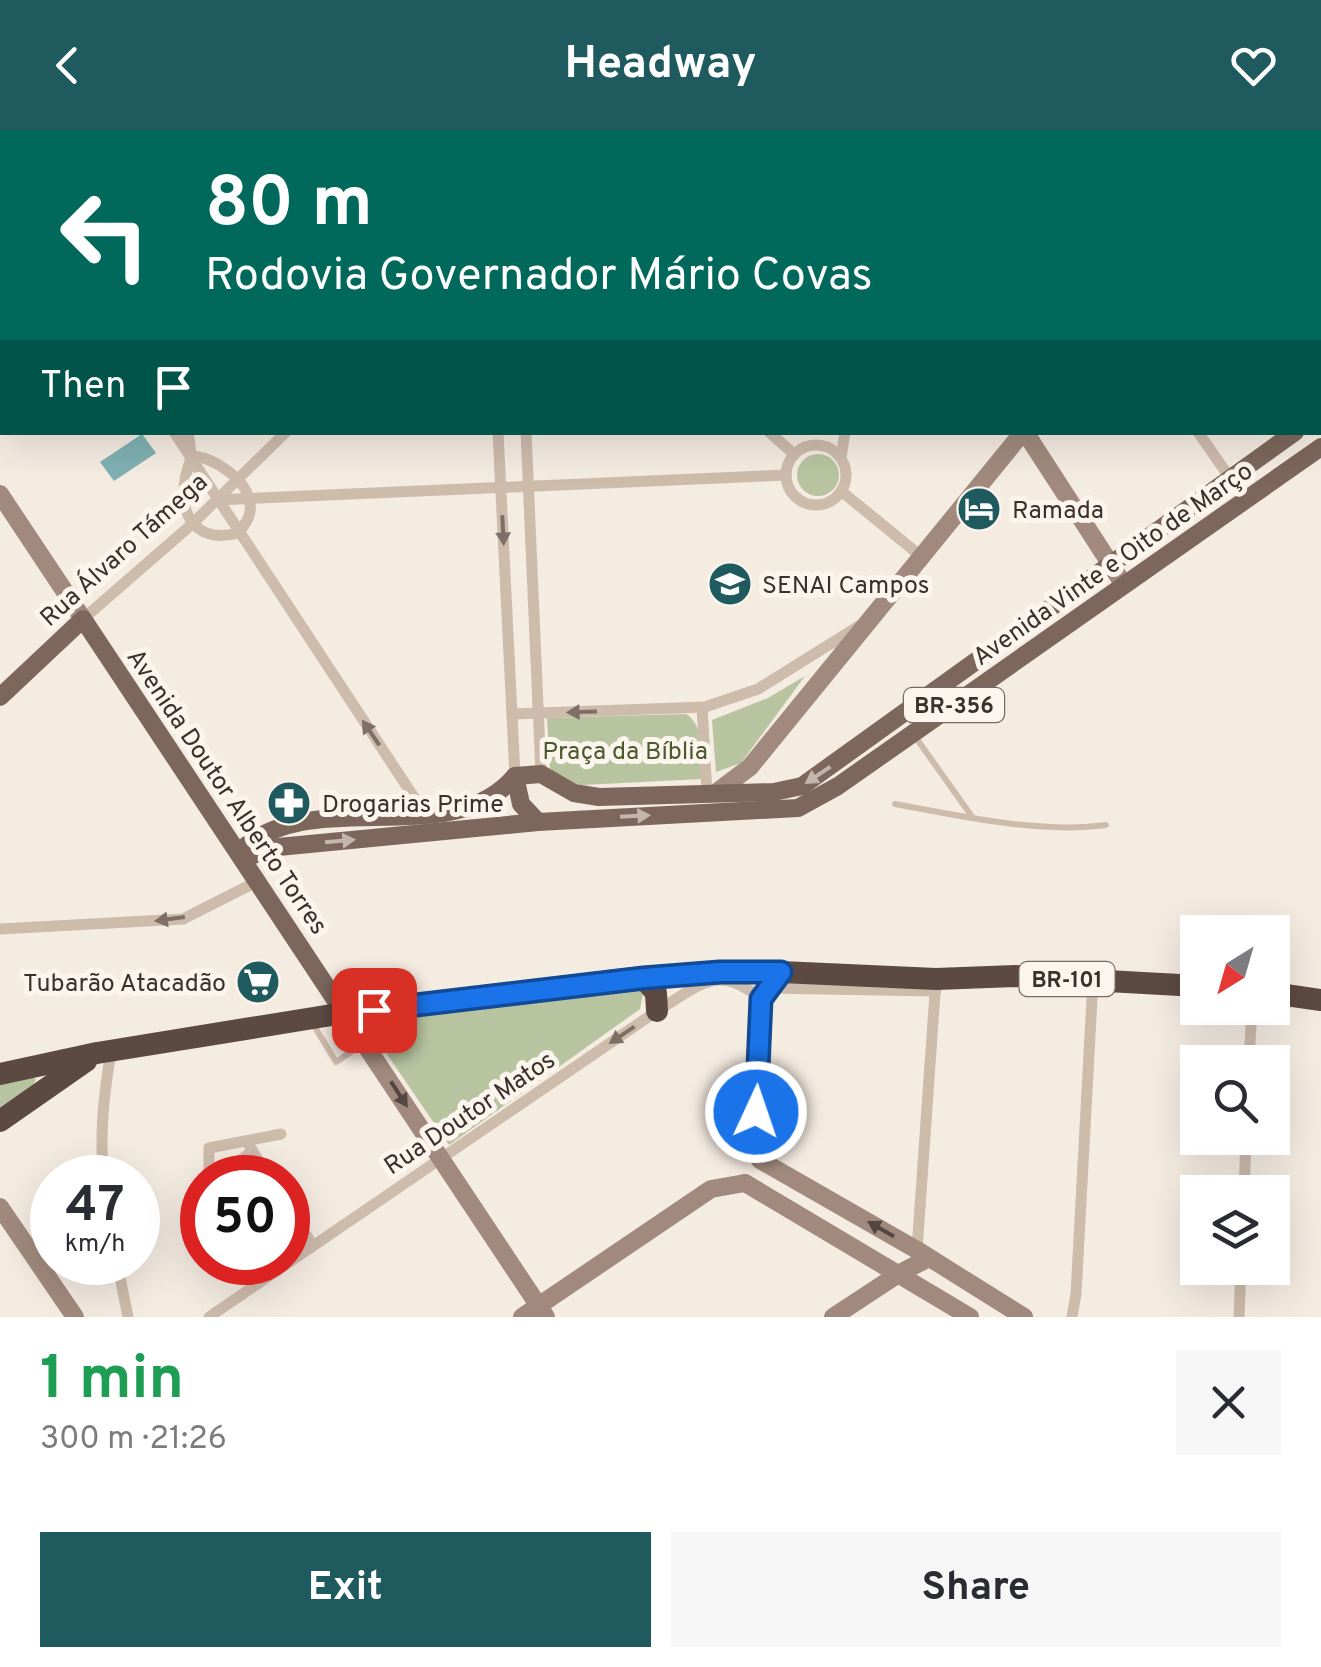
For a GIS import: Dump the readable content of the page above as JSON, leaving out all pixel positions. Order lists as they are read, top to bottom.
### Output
{
  "streets": {
    "highway": ["BR-101"],
    "main road": [
      "Rua Álvaro Támega",
      "Avenida Vinte e Oito de Março",
      "BR-356",
      "Avenida Doutor Alberto Torres"
    ],
    "street": ["Rua Doutor Matos"]
  },
  "crossings": [
    ["Rua Álvaro Támega", "Avenida Doutor Alberto Torres"],
    ["Avenida Vinte e Oito de Março", "BR-356"],
    ["BR-356", "Avenida Doutor Alberto Torres"],
    ["Avenida Doutor Alberto Torres", "BR-101"],
    ["Avenida Doutor Alberto Torres", "Rua Doutor Matos"],
    ["BR-101", "Rua Doutor Matos"]
  ],
  "one_way": ["Rua Doutor Matos"],
  "parks": ["Praça da Bíblia"],
  "places": {
    "hotel": ["Ramada"],
    "school or university": ["SENAI Campos"],
    "pharmacy": ["Drogarias Prime"],
    "supermarket": ["Tubarão Atacadão"]
  },
  "north": "bottom left",
  "page": {
    "header": "Headway",
    "turn": ["80 m", "Rodovia Governador Mário Covas"],
    "then": "Then",
    "speed": "47 km/h",
    "limit": "50",
    "heading": ["1 min", "300 m · 21:26"],
    "buttons": ["Exit", "Share"]
  }
}
